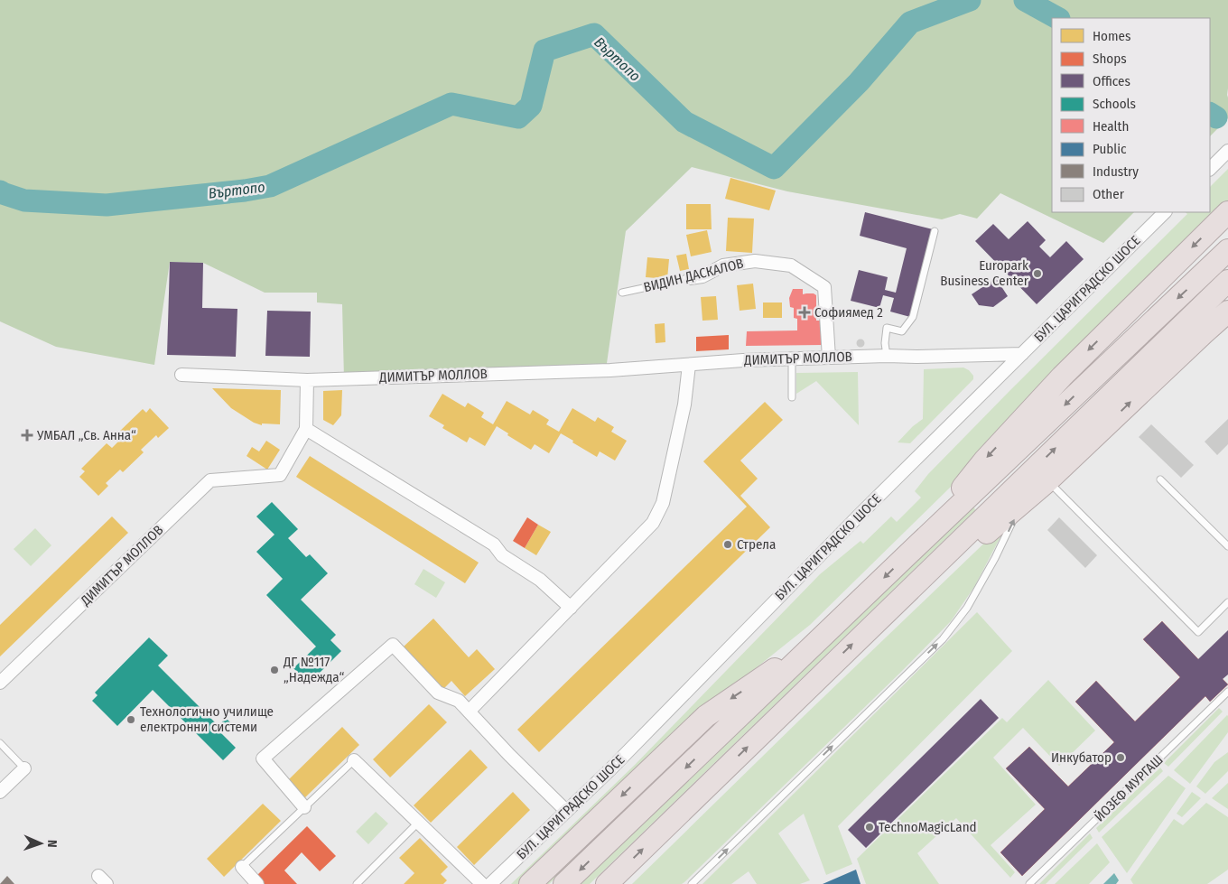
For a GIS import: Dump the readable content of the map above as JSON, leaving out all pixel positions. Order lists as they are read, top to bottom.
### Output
{
  "streets": {
    "street": ["ВИДИН ДАСКАЛОВ", "БУЛ. ЦАРИГРАДСКО ШОСЕ", "ДИМИТЪР МОЛЛОВ"],
    "lane": ["ЙОЗЕФ МУРГАШ"]
  },
  "crossings": [
    ["ВИДИН ДАСКАЛОВ", "ДИМИТЪР МОЛЛОВ"],
    ["БУЛ. ЦАРИГРАДСКО ШОСЕ", "ДИМИТЪР МОЛЛОВ"]
  ],
  "water": ["Въртопо"],
  "places": {
    "other": [
      "Europark Business Center",
      "Стрела",
      "ДГ №117 „Надежда“",
      "Технологично училище електронни системи",
      "Инкубатор",
      "TechnoMagicLand"
    ],
    "health": ["Софиямед 2", "УМБАЛ „Св. Анна“"]
  },
  "legend": [
    "Homes",
    "Shops",
    "Offices",
    "Schools",
    "Health",
    "Public",
    "Industry",
    "Other"
  ],
  "north": "right"
}
